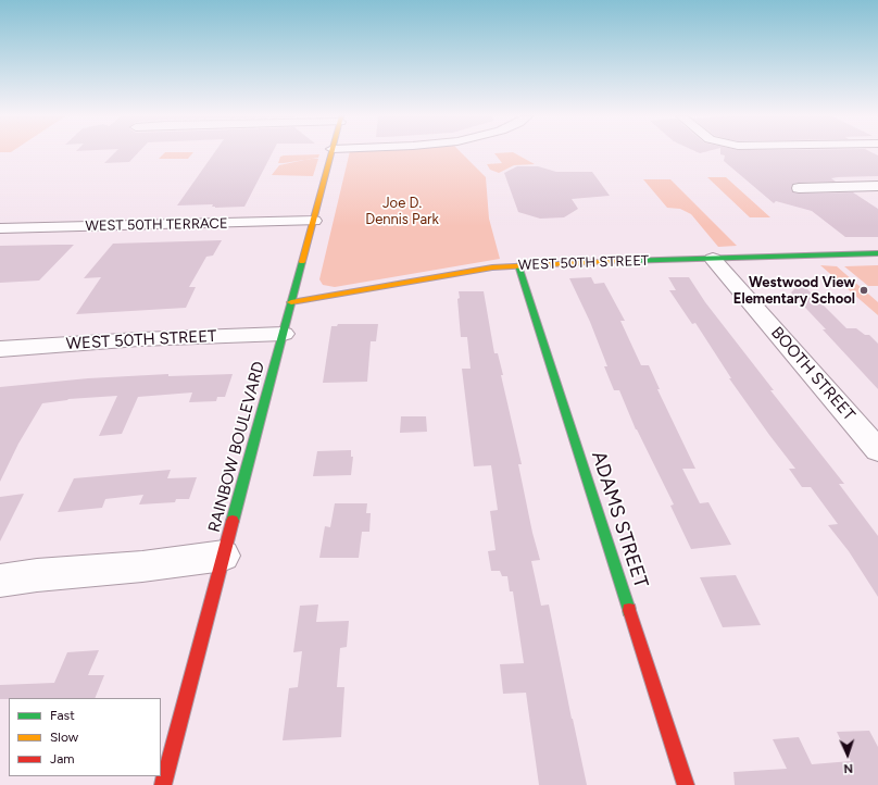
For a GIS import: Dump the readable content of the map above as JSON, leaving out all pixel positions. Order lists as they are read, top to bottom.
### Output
{
  "streets": {
    "street": [
      "WEST 50TH TERRACE",
      "WEST 50TH STREET",
      "BOOTH STREET",
      "RAINBOW BOULEVARD",
      "ADAMS STREET"
    ]
  },
  "crossings": [
    ["WEST 50TH TERRACE", "RAINBOW BOULEVARD"],
    ["WEST 50TH STREET", "BOOTH STREET"],
    ["WEST 50TH STREET", "RAINBOW BOULEVARD"],
    ["WEST 50TH STREET", "ADAMS STREET"]
  ],
  "parks": ["Joe D. Dennis Park"],
  "places": ["Westwood View Elementary School"],
  "legend": ["Fast", "Slow", "Jam"],
  "north": "bottom"
}
